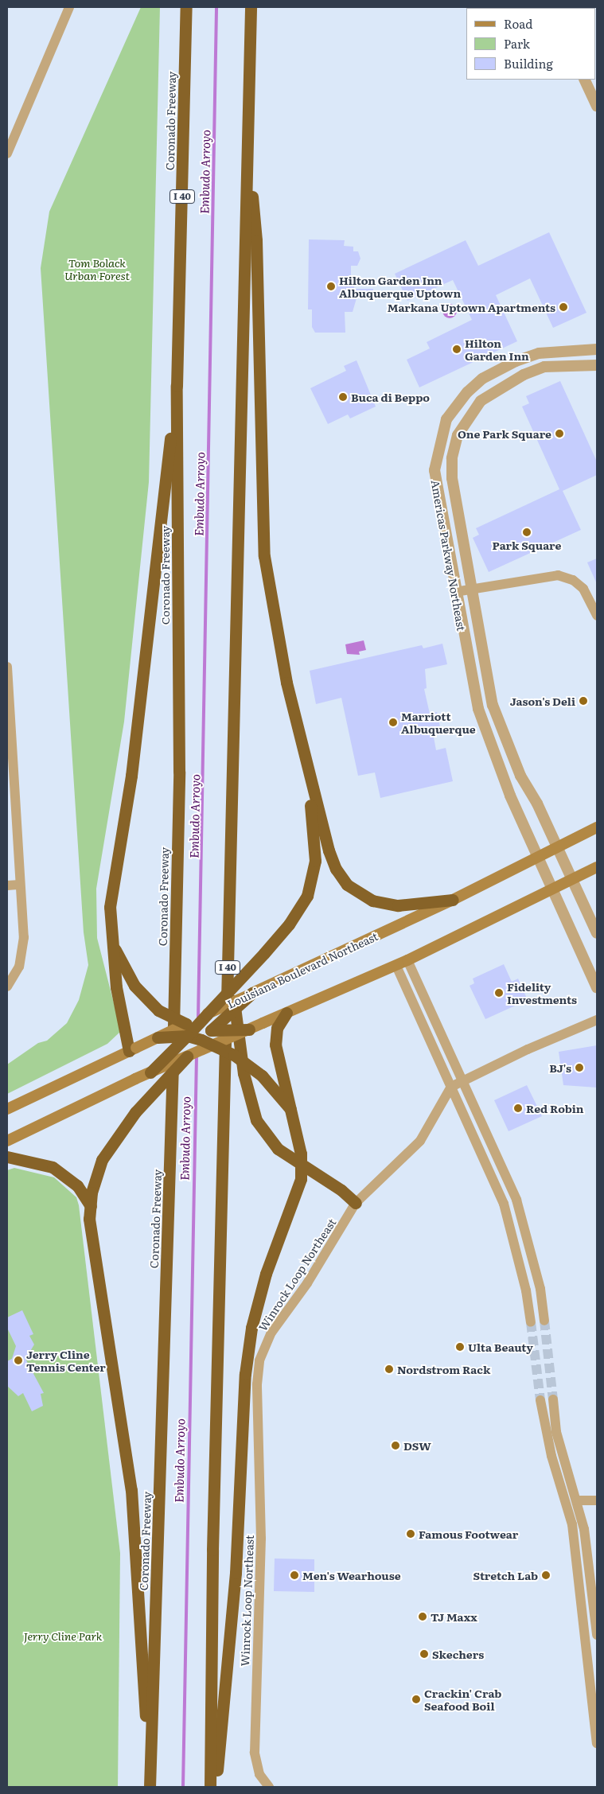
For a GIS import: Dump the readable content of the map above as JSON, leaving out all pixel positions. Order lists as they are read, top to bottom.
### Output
{
  "streets": {
    "highway": ["Coronado Freeway", "I 40"],
    "main road": ["Louisiana Boulevard Northeast"],
    "street": ["Americas Parkway Northeast", "Winrock Loop Northeast"]
  },
  "crossings": [
    ["Americas Parkway Northeast", "Louisiana Boulevard Northeast"]
  ],
  "water": ["Embudo Arroyo"],
  "parks": ["Tom Bolack Urban Forest", "Jerry Cline Park"],
  "places": [
    "Hilton Garden Inn Albuquerque Uptown",
    "Markana Uptown Apartments",
    "Hilton Garden Inn",
    "Buca di Beppo",
    "One Park Square",
    "Park Square",
    "Jason's Deli",
    "Marriott Albuquerque",
    "Fidelity Investments",
    "BJ's",
    "Red Robin",
    "Ulta Beauty",
    "Jerry Cline Tennis Center",
    "Nordstrom Rack",
    "DSW",
    "Famous Footwear",
    "Men's Wearhouse",
    "Stretch Lab",
    "TJ Maxx",
    "Skechers",
    "Crackin' Crab Seafood Boil"
  ],
  "legend": ["Road", "Park", "Building"]
}
